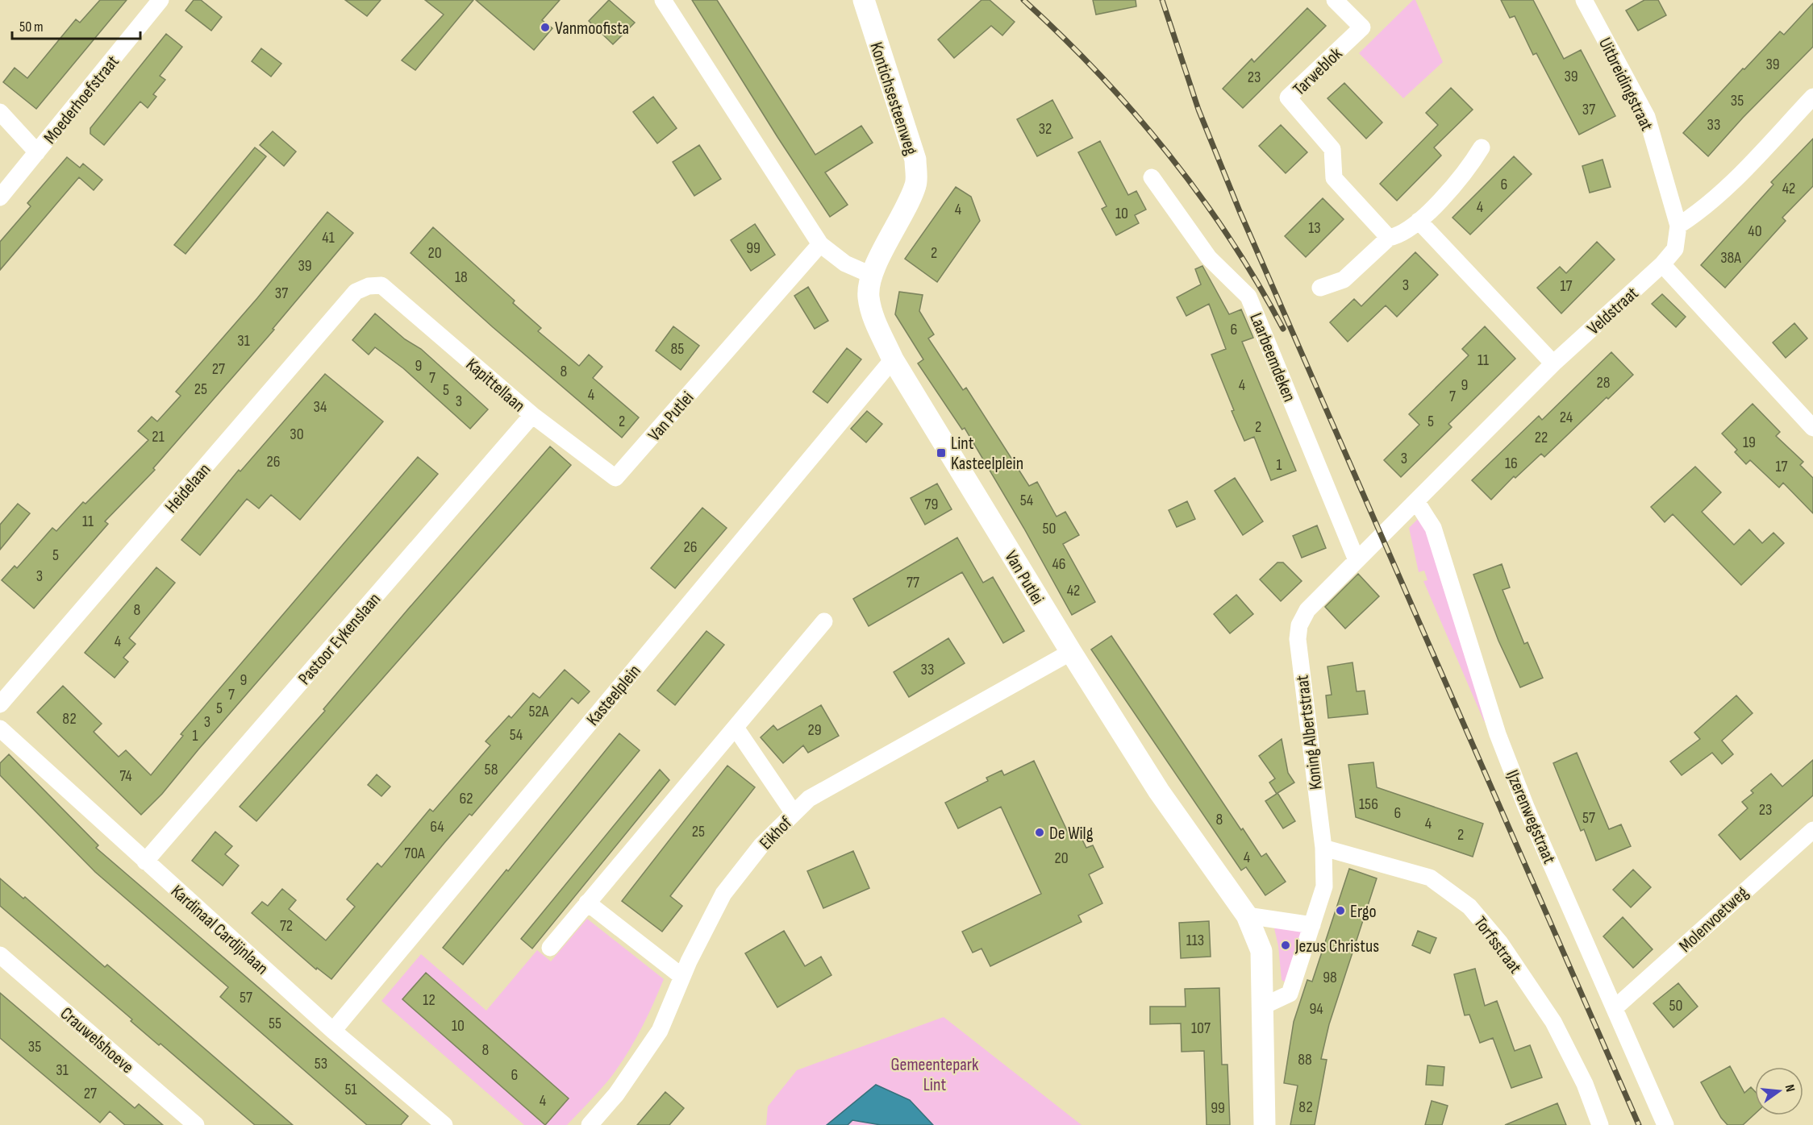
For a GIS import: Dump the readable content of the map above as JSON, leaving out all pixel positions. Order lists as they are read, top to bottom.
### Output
{
  "streets": {
    "street": [
      "Tarweblok",
      "Uitbreidingstraat",
      "Kontichsesteenweg",
      "Moederhoefstraat",
      "Veldstraat",
      "Laarbeemdeken",
      "Kapittellaan",
      "Van Putlei",
      "Heidelaan",
      "Pastoor Eykenslaan",
      "Kasteelplein",
      "Koning Albertstraat",
      "IJzerenwegstraat",
      "Eikhof",
      "Molenvoetweg",
      "Kardinaal Cardijnlaan",
      "Torfsstraat",
      "Crauwelshoeve"
    ]
  },
  "crossings": [
    ["Uitbreidingstraat", "Veldstraat"],
    ["Kontichsesteenweg", "Van Putlei"],
    ["Veldstraat", "Koning Albertstraat"],
    ["Veldstraat", "IJzerenwegstraat"],
    ["Laarbeemdeken", "Koning Albertstraat"],
    ["Kapittellaan", "Van Putlei"],
    ["Kapittellaan", "Heidelaan"],
    ["Kapittellaan", "Pastoor Eykenslaan"],
    ["Van Putlei", "Kasteelplein"],
    ["Van Putlei", "Eikhof"],
    ["Pastoor Eykenslaan", "Kardinaal Cardijnlaan"],
    ["Kasteelplein", "Kardinaal Cardijnlaan"],
    ["Koning Albertstraat", "Torfsstraat"],
    ["IJzerenwegstraat", "Molenvoetweg"]
  ],
  "parks": ["Gemeentepark Lint"],
  "places": {
    "other": [
      "Vanmoofista",
      "De Wilg",
      "Ergo",
      "Jezus Christus"
    ],
    "transit": ["Lint Kasteelplein"]
  },
  "house_numbers": [
    "39",
    "39",
    "23",
    "35",
    "37",
    "33",
    "32",
    "6",
    "42",
    "4",
    "4",
    "10",
    "13",
    "40",
    "41",
    "99",
    "20",
    "2",
    "38A",
    "39",
    "18",
    "3",
    "17",
    "37",
    "6",
    "31",
    "85",
    "11",
    "9",
    "27",
    "8",
    "7",
    "28",
    "4",
    "9",
    "25",
    "5",
    "4",
    "7",
    "3",
    "34",
    "24",
    "2",
    "5",
    "2",
    "30",
    "21",
    "22",
    "19",
    "3",
    "26",
    "16",
    "1",
    "17",
    "54",
    "79",
    "11",
    "50",
    "26",
    "5",
    "46",
    "3",
    "77",
    "42",
    "8",
    "4",
    "33",
    "9",
    "7",
    "5",
    "52A",
    "82",
    "3",
    "29",
    "54",
    "1",
    "58",
    "74",
    "62",
    "156",
    "23",
    "6",
    "57",
    "8",
    "4",
    "64",
    "25",
    "2",
    "70A",
    "4",
    "20",
    "72",
    "113",
    "98",
    "57",
    "12",
    "50",
    "94",
    "55",
    "10",
    "107",
    "35",
    "8",
    "88",
    "53",
    "31",
    "6",
    "51",
    "27",
    "4",
    "82",
    "99"
  ],
  "scale_bar": "50 m",
  "north": "right"
}
